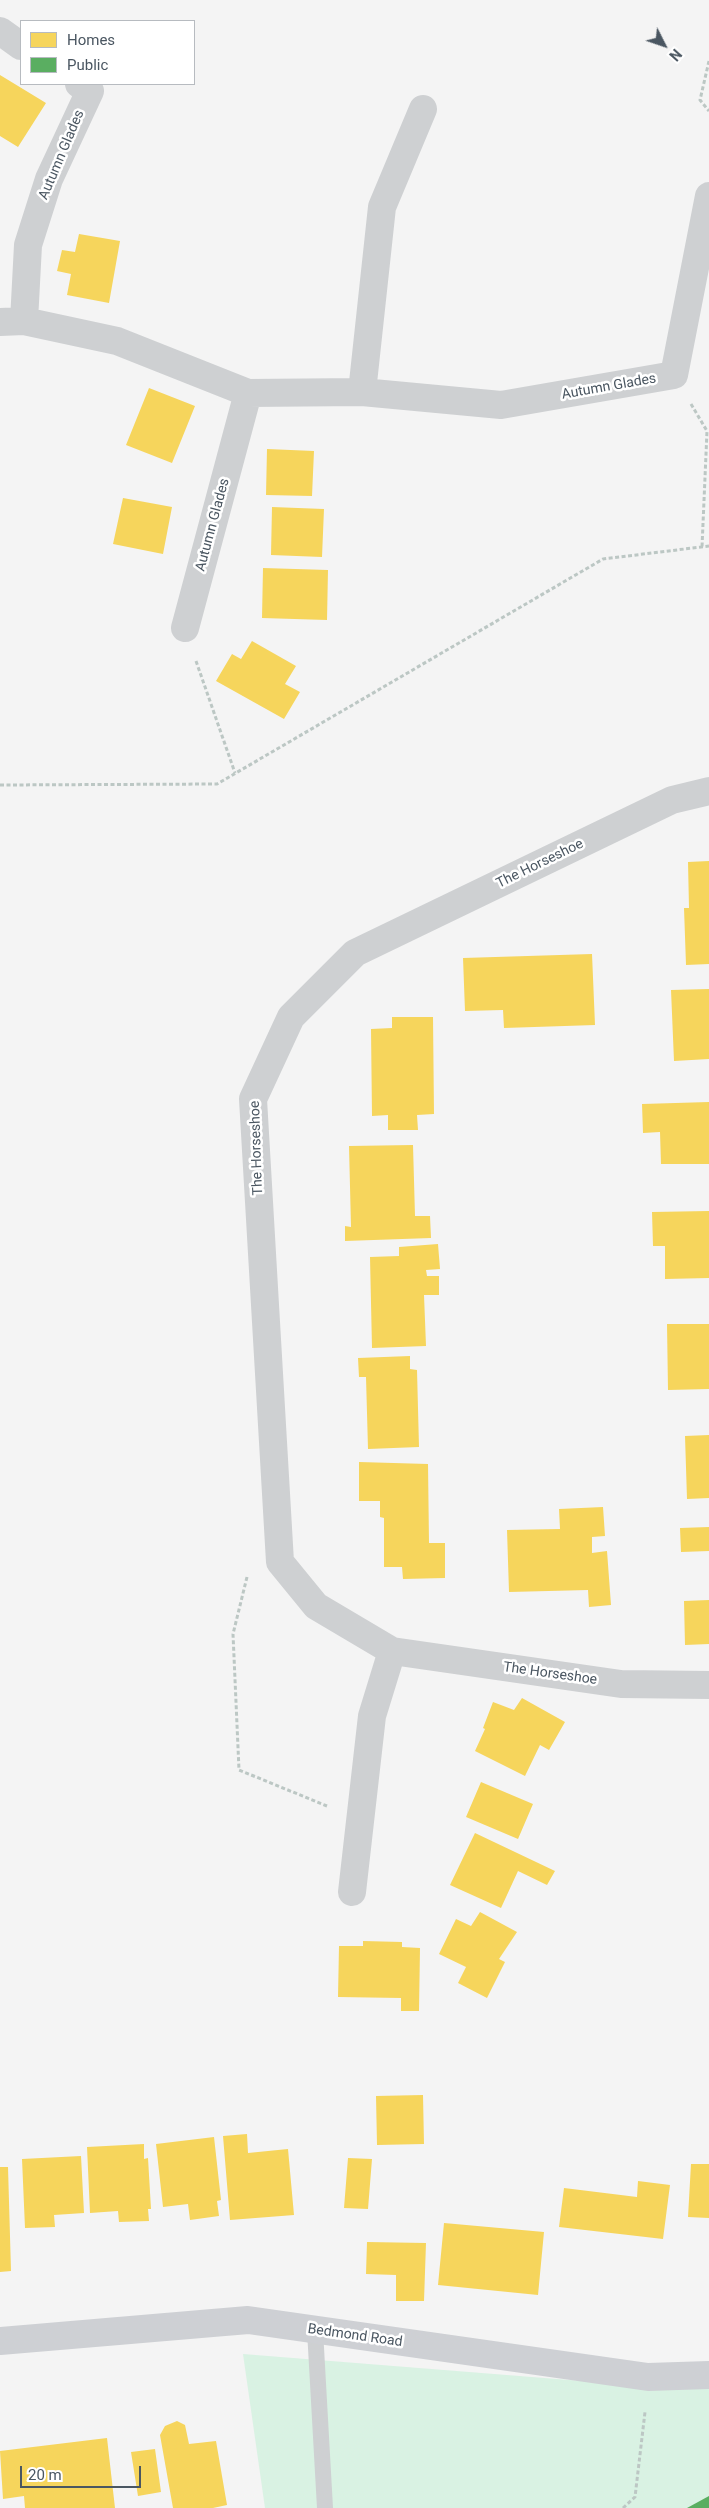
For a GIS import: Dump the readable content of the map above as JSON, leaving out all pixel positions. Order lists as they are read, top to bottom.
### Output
{
  "streets": {
    "street": ["Autumn Glades", "The Horseshoe", "Bedmond Road"]
  },
  "legend": ["Homes", "Public"],
  "scale_bar": "20 m",
  "north": "bottom right"
}
